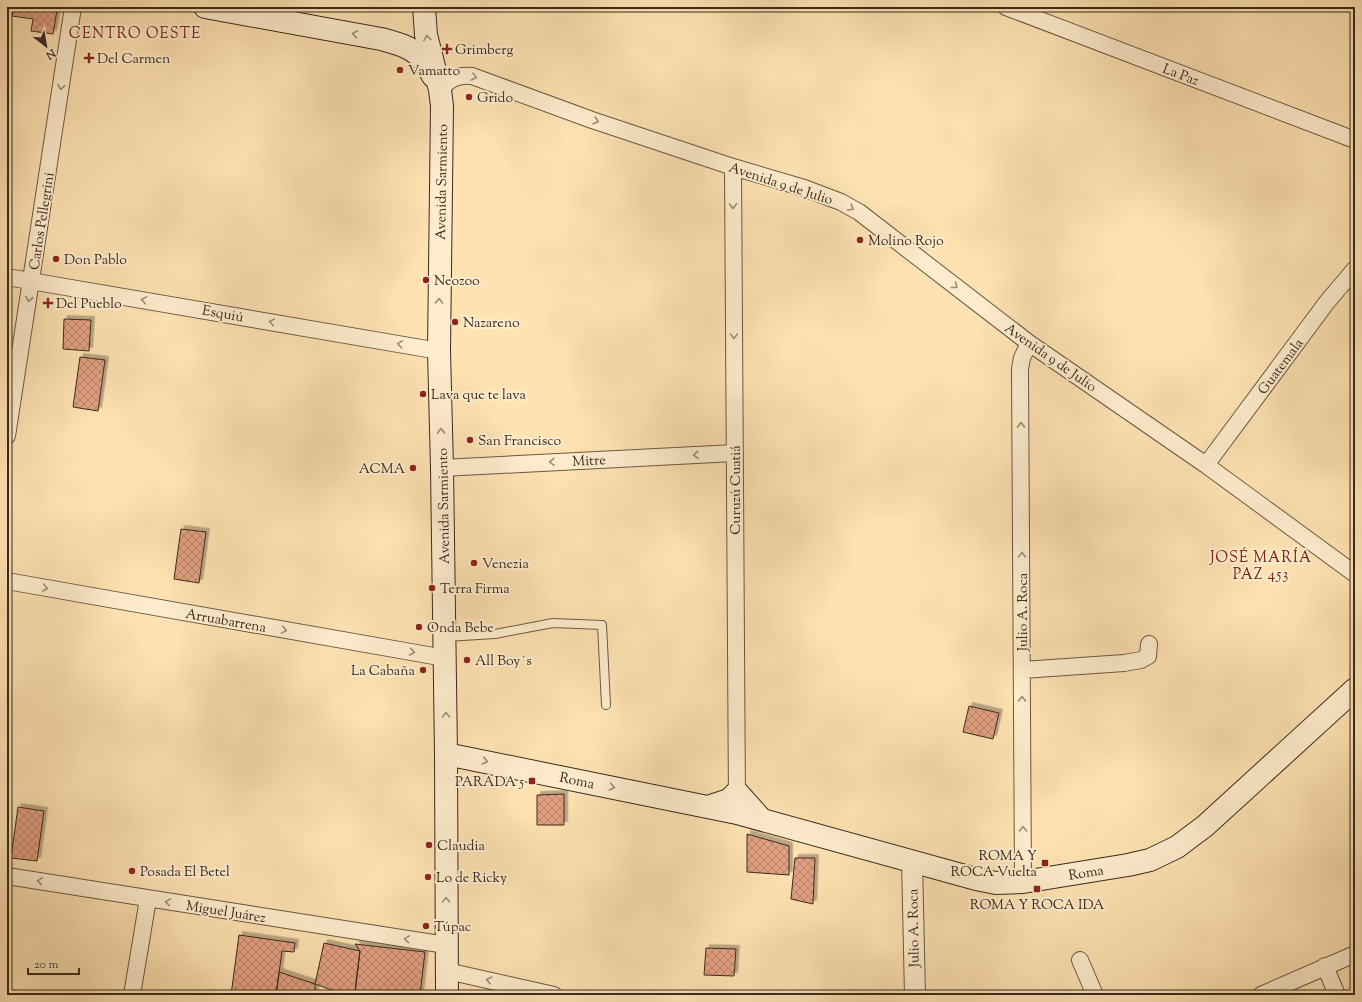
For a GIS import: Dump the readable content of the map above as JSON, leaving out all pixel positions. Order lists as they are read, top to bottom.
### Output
{
  "streets": {
    "main road": ["Avenida Sarmiento", "Roma"],
    "street": [
      "La Paz",
      "Avenida 9 de Julio",
      "Carlos Pellegrini",
      "Esquiú",
      "Guatemala",
      "Mitre",
      "Curuzú Cuatiá",
      "Julio A. Roca",
      "Arruabarrena",
      "Miguel Juárez"
    ]
  },
  "crossings": [
    ["Avenida Sarmiento", "Avenida 9 de Julio"],
    ["Avenida Sarmiento", "Esquiú"],
    ["Avenida Sarmiento", "Mitre"],
    ["Avenida Sarmiento", "Arruabarrena"],
    ["Avenida Sarmiento", "Roma"],
    ["Avenida Sarmiento", "Miguel Juárez"],
    ["Avenida 9 de Julio", "Guatemala"],
    ["Avenida 9 de Julio", "Curuzú Cuatiá"],
    ["Avenida 9 de Julio", "Julio A. Roca"],
    ["Carlos Pellegrini", "Esquiú"],
    ["Mitre", "Curuzú Cuatiá"],
    ["Curuzú Cuatiá", "Roma"],
    ["Julio A. Roca", "Roma"]
  ],
  "one_way": [
    "Avenida Sarmiento",
    "Avenida 9 de Julio",
    "Carlos Pellegrini",
    "Esquiú",
    "Mitre",
    "Curuzú Cuatiá",
    "Julio A. Roca",
    "Arruabarrena",
    "Miguel Juárez"
  ],
  "districts": ["CENTRO OESTE", "JOSÉ MARÍA PAZ 453"],
  "places": {
    "health": ["Grimberg", "Del Carmen", "Del Pueblo"],
    "other": [
      "Vamatto",
      "Grido",
      "Molino Rojo",
      "Don Pablo",
      "Neozoo",
      "Nazareno",
      "Lava que te lava",
      "San Francisco",
      "ACMA",
      "Venezia",
      "Terra Firma",
      "Onda Bebe",
      "All Boy´s",
      "La Cabaña",
      "Claudia",
      "Posada El Betel",
      "Lo de Ricky",
      "Túpac"
    ],
    "transit": ["PARADA 5", "ROMA Y ROCA Vuelta", "ROMA Y ROCA IDA"]
  },
  "scale_bar": "20 m",
  "north": "bottom right"
}
